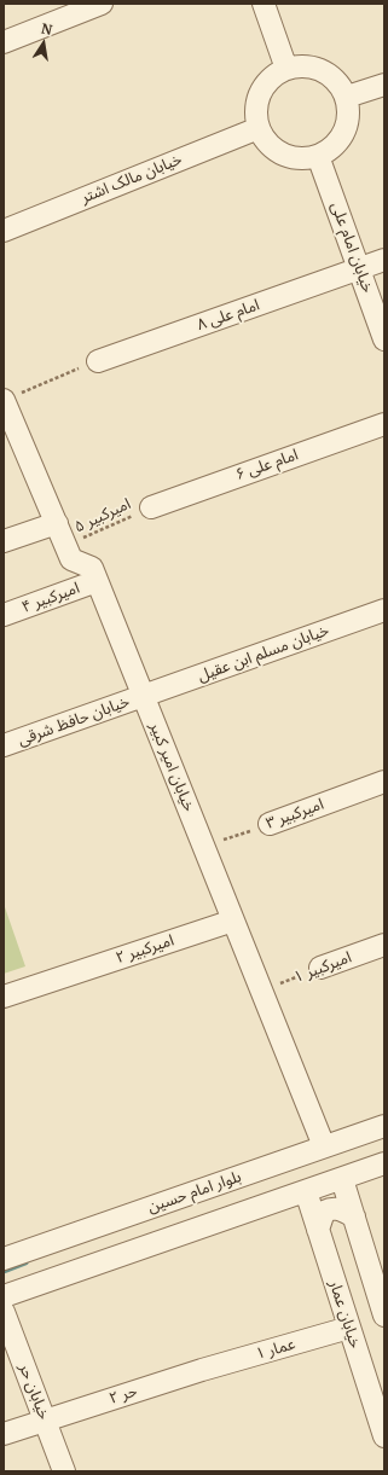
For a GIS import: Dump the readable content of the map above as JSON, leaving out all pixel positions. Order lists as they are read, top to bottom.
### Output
{
  "streets": {
    "street": [
      "خیابان مالک اشتر",
      "خیابان امام علی",
      "امام علی ۸",
      "امام علی ۶",
      "امیرکبیر ۴",
      "خیابان مسلم ابن عقیل",
      "خیابان حافظ شرقی",
      "خیابان امیر کبیر",
      "امیرکبیر ۳",
      "امیرکبیر ۲",
      "امیرکبیر ۱",
      "بلوار امام حسین",
      "خیابان عمار",
      "عمار ۱",
      "خیابان حر",
      "حر ۲"
    ],
    "path": ["امیرکبیر ۵"]
  },
  "crossings": [
    ["خیابان مالک اشتر", "خیابان امام علی"],
    ["خیابان امام علی", "امام علی ۸"],
    ["امام علی ۶", "امیرکبیر ۵"],
    ["امیرکبیر ۵", "خیابان امیر کبیر"],
    ["امیرکبیر ۴", "خیابان امیر کبیر"],
    ["خیابان مسلم ابن عقیل", "خیابان حافظ شرقی"],
    ["خیابان مسلم ابن عقیل", "خیابان امیر کبیر"],
    ["خیابان حافظ شرقی", "خیابان امیر کبیر"],
    ["خیابان امیر کبیر", "امیرکبیر ۳"],
    ["خیابان امیر کبیر", "امیرکبیر ۲"],
    ["خیابان امیر کبیر", "امیرکبیر ۱"],
    ["خیابان امیر کبیر", "بلوار امام حسین"],
    ["خیابان عمار", "عمار ۱"],
    ["عمار ۱", "حر ۲"],
    ["خیابان حر", "حر ۲"]
  ],
  "north": "top"
}
